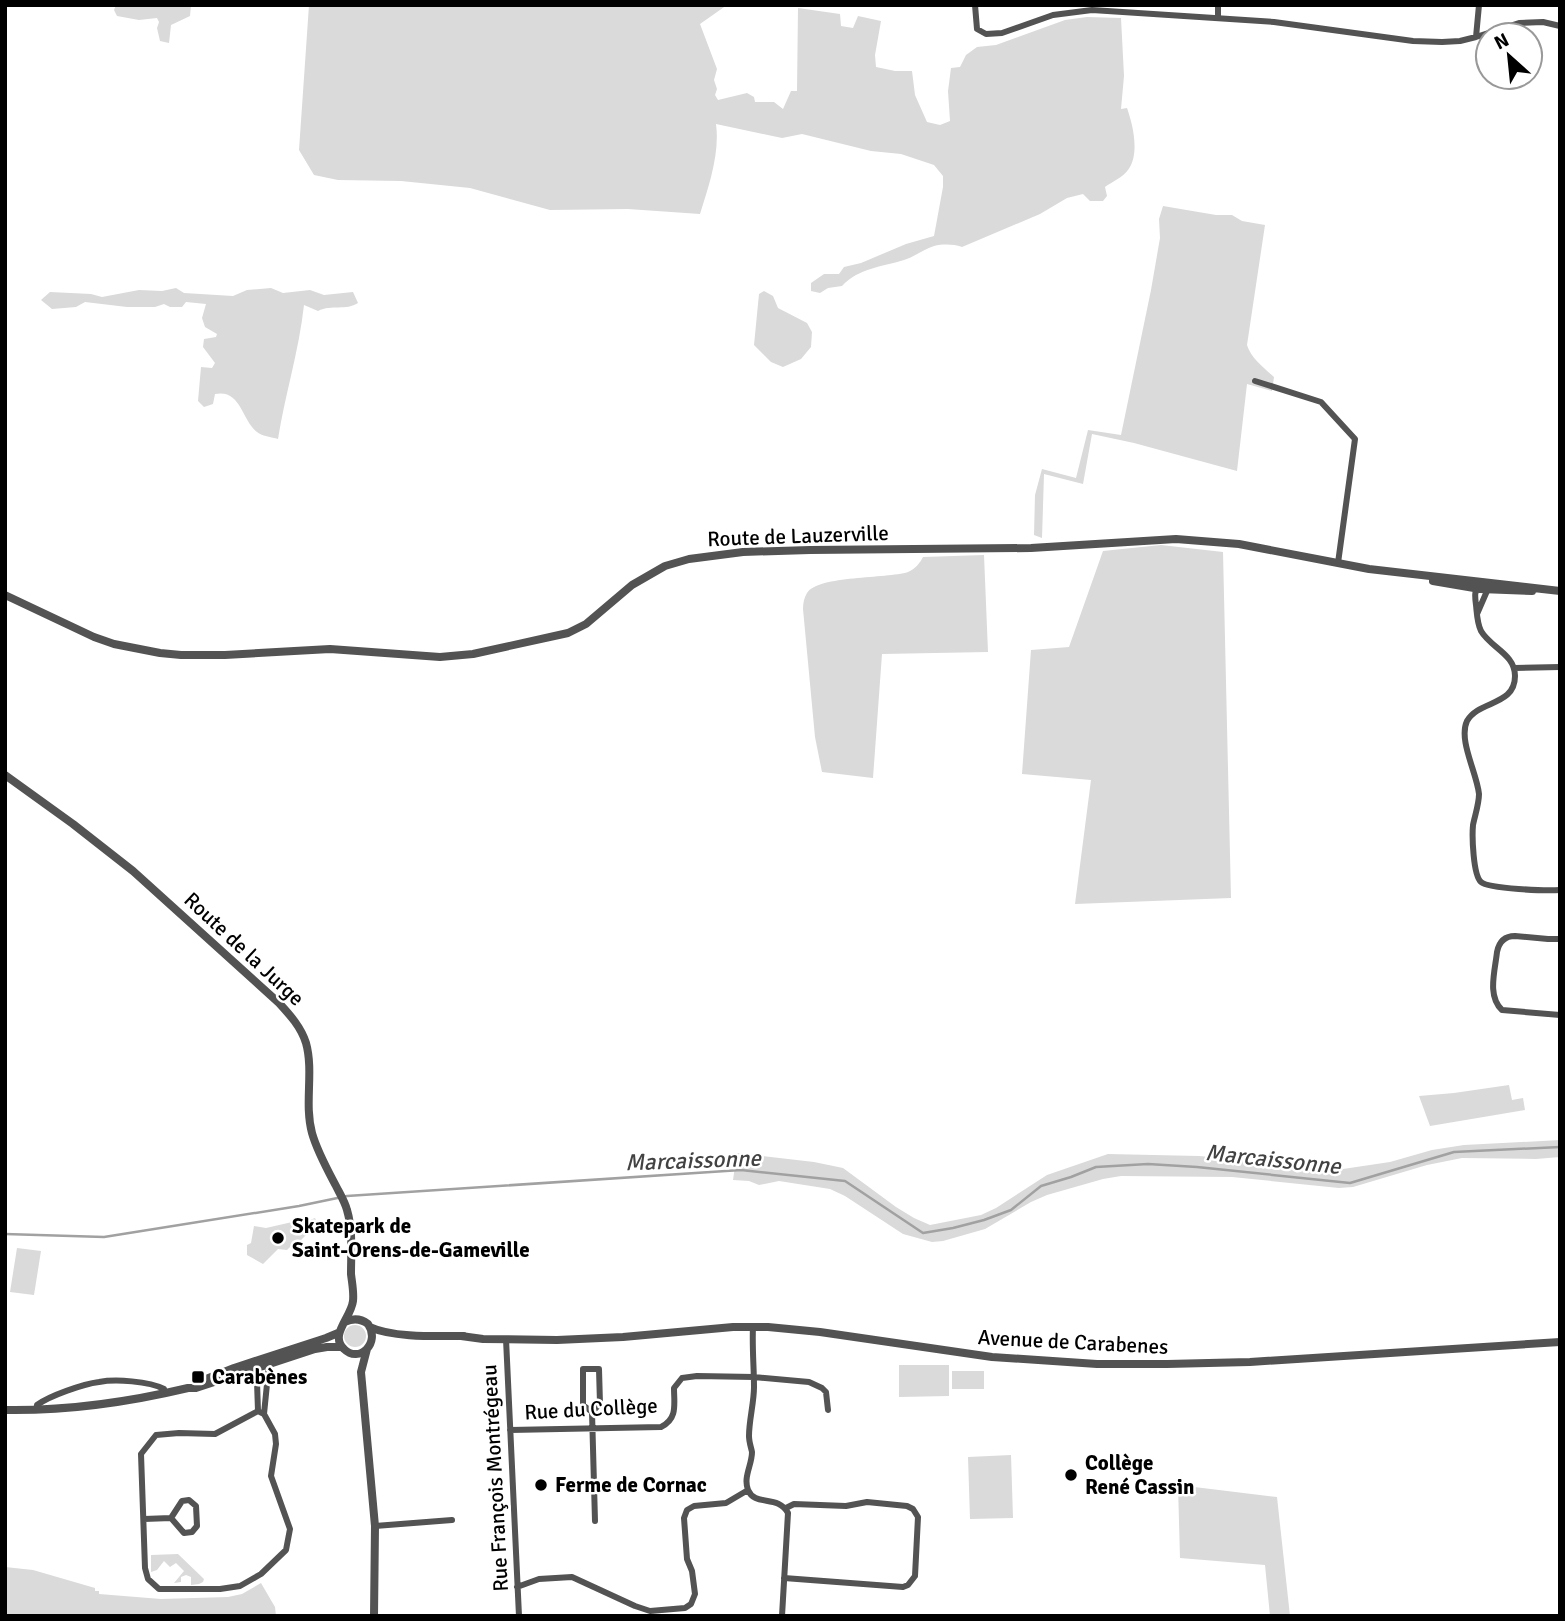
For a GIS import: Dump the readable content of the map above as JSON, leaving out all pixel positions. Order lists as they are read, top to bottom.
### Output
{
  "streets": {
    "street": [
      "Route de Lauzerville",
      "Route de la Jurge",
      "Avenue de Carabenes",
      "Rue du Collège",
      "Rue François Montrégeau"
    ]
  },
  "crossings": [
    ["Route de la Jurge", "Avenue de Carabenes"],
    ["Avenue de Carabenes", "Rue François Montrégeau"],
    ["Rue du Collège", "Rue François Montrégeau"]
  ],
  "water": ["Marcaissonne"],
  "places": {
    "other": ["Skatepark de Saint-Orens-de-Gameville", "Collège René Cassin", "Ferme de Cornac"],
    "transit": ["Carabènes"]
  },
  "north": "top left"
}
